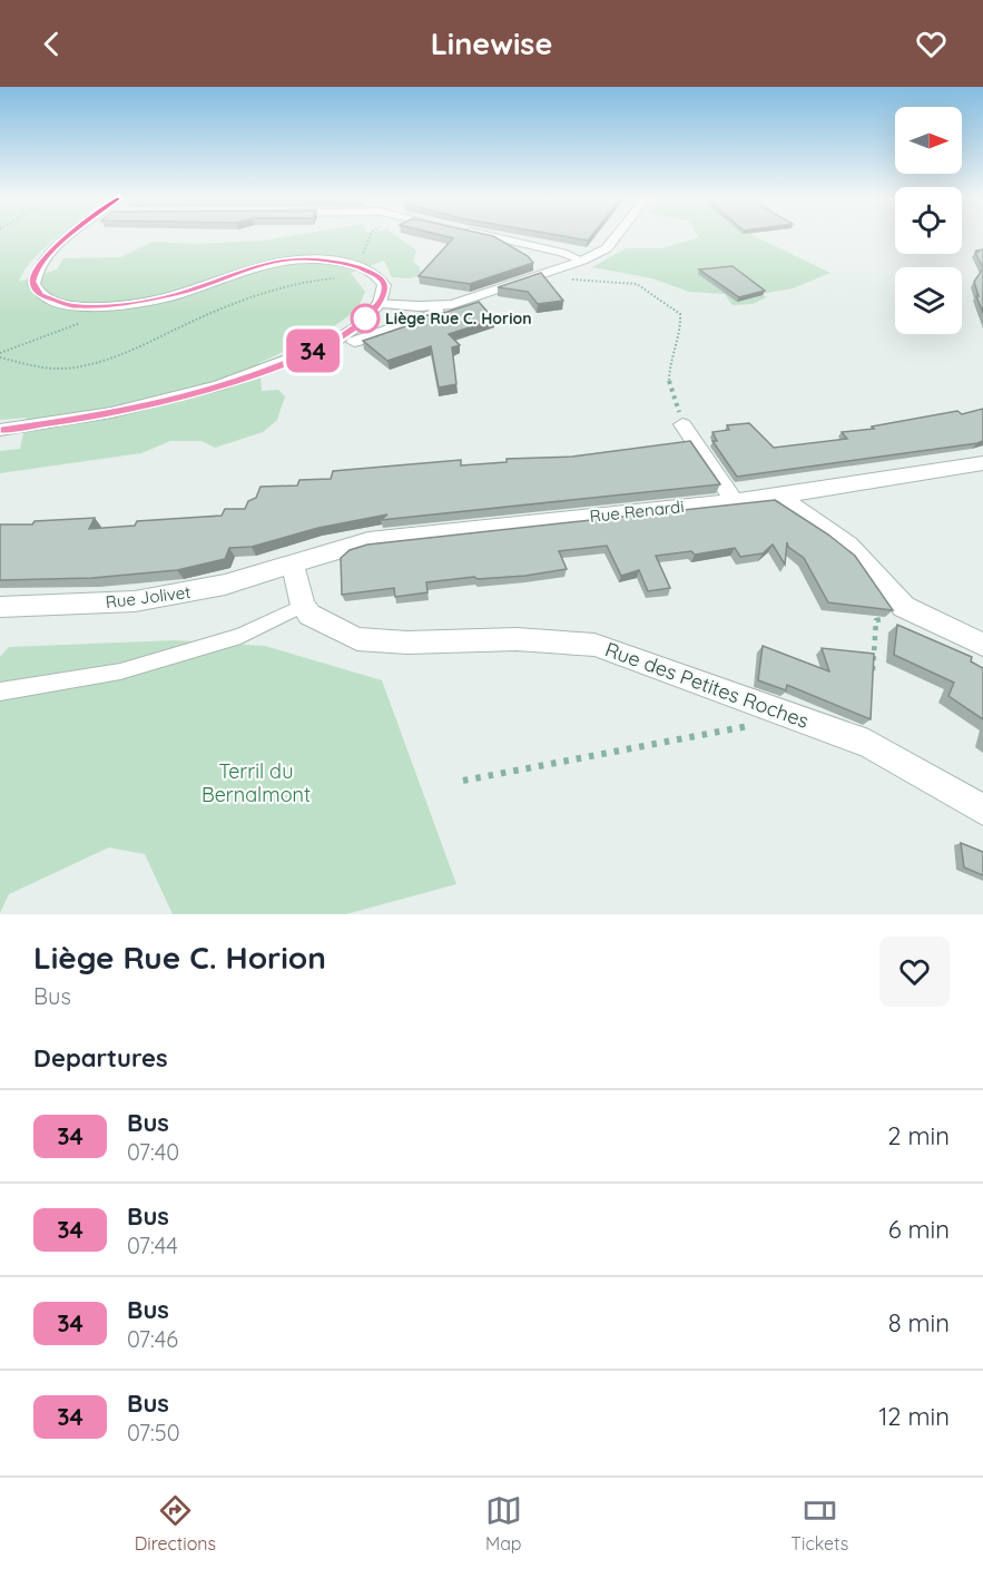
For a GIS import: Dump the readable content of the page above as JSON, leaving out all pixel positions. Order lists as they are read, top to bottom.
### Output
{
  "streets": {
    "street": ["Rue Renardi", "Rue Jolivet", "Rue des Petites Roches"]
  },
  "crossings": [
    ["Rue Renardi", "Rue Jolivet"]
  ],
  "parks": ["Terril du Bernalmont"],
  "places": ["Liège Rue C. Horion"],
  "lines": ["bus line 34"],
  "north": "right",
  "page": {
    "header": "Linewise",
    "on_map": "34",
    "heading": [
      ["Liège Rue C. Horion", "Bus"],
      "Departures"
    ],
    "list": [
      {
        "mark": "34",
        "name": "Bus",
        "note": "07:40",
        "value": "2 min"
      },
      {
        "mark": "34",
        "name": "Bus",
        "note": "07:44",
        "value": "6 min"
      },
      {
        "mark": "34",
        "name": "Bus",
        "note": "07:46",
        "value": "8 min"
      },
      {
        "mark": "34",
        "name": "Bus",
        "note": "07:50",
        "value": "12 min"
      }
    ],
    "tabs": ["Directions", "Map", "Tickets"]
  }
}
